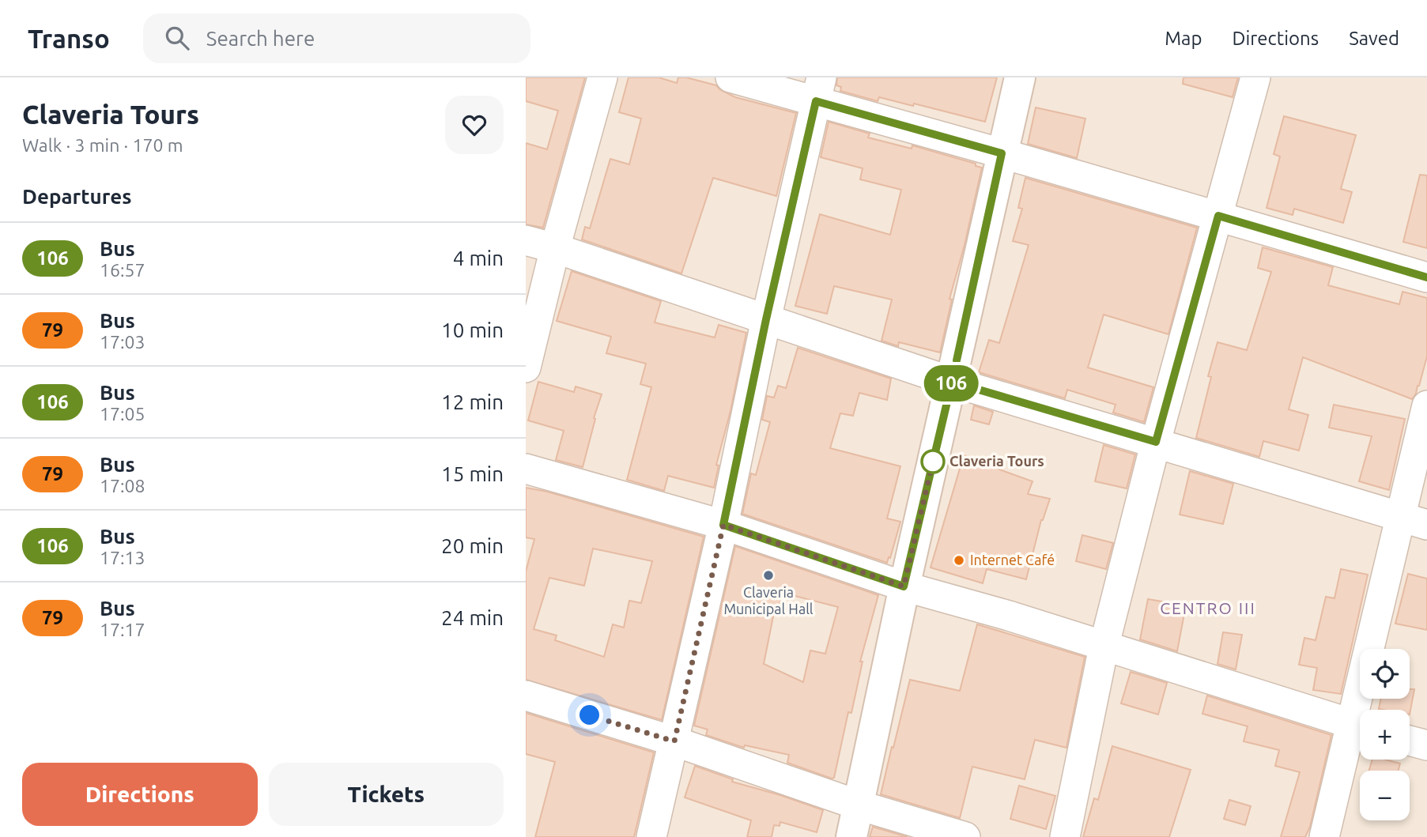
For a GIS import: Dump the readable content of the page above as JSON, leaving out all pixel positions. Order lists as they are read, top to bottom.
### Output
{
  "districts": ["CENTRO III"],
  "places": ["Claveria Tours", "Internet Café", "Claveria Municipal Hall"],
  "lines": ["bus line 106"],
  "page": {
    "header": "Transo",
    "search": "Search here",
    "nav": ["Map", "Directions", "Saved"],
    "heading": [
      ["Claveria Tours", "Walk · 3 min · 170 m"],
      "Departures"
    ],
    "on_map": "106",
    "list": [
      {
        "mark": "106",
        "name": "Bus",
        "note": "16:57",
        "value": "4 min"
      },
      {
        "mark": "79",
        "name": "Bus",
        "note": "17:03",
        "value": "10 min"
      },
      {
        "mark": "106",
        "name": "Bus",
        "note": "17:05",
        "value": "12 min"
      },
      {
        "mark": "79",
        "name": "Bus",
        "note": "17:08",
        "value": "15 min"
      },
      {
        "mark": "106",
        "name": "Bus",
        "note": "17:13",
        "value": "20 min"
      },
      {
        "mark": "79",
        "name": "Bus",
        "note": "17:17",
        "value": "24 min"
      }
    ],
    "map_buttons": ["+", "−"],
    "buttons": ["Directions", "Tickets"]
  }
}
